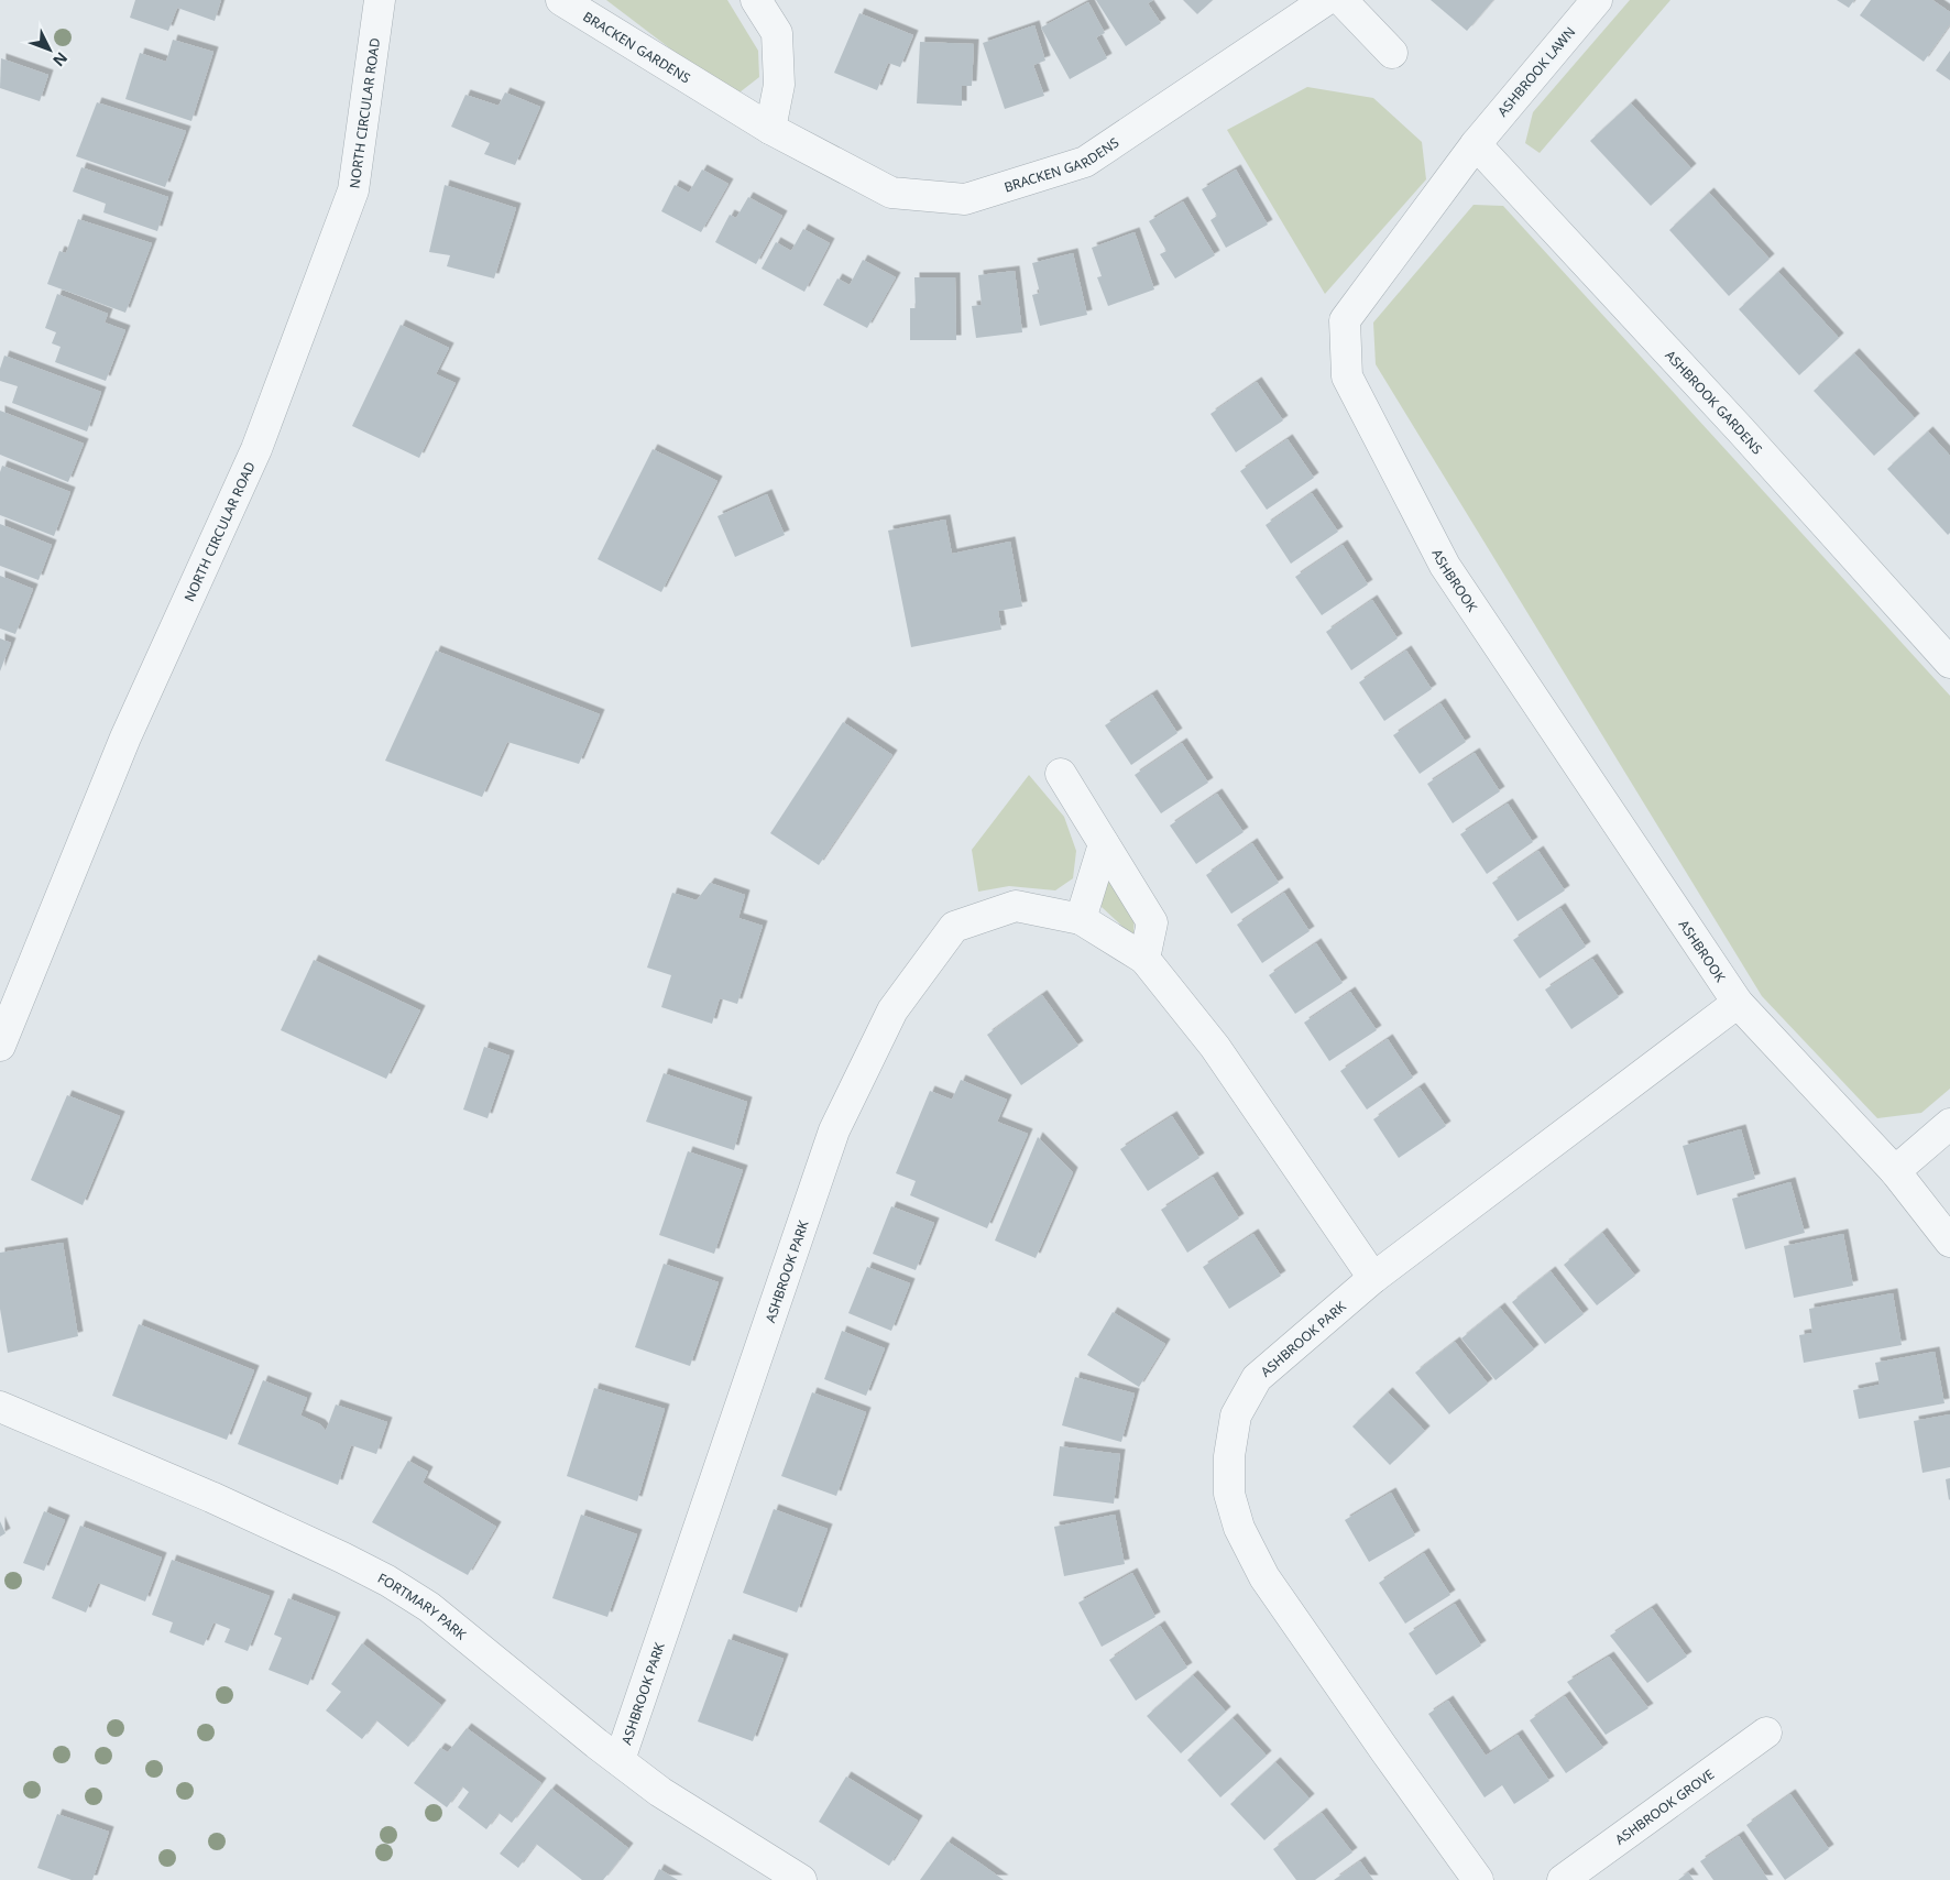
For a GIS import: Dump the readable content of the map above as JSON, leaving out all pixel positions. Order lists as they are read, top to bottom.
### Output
{
  "streets": {
    "street": [
      "BRACKEN GARDENS",
      "ASHBROOK LAWN",
      "NORTH CIRCULAR ROAD",
      "ASHBROOK GARDENS",
      "ASHBROOK",
      "ASHBROOK PARK",
      "FORTMARY PARK",
      "ASHBROOK GROVE"
    ]
  },
  "crossings": [
    ["ASHBROOK LAWN", "ASHBROOK GARDENS"],
    ["ASHBROOK LAWN", "ASHBROOK"],
    ["ASHBROOK GARDENS", "ASHBROOK"],
    ["ASHBROOK PARK", "FORTMARY PARK"]
  ],
  "north": "bottom right"
}
